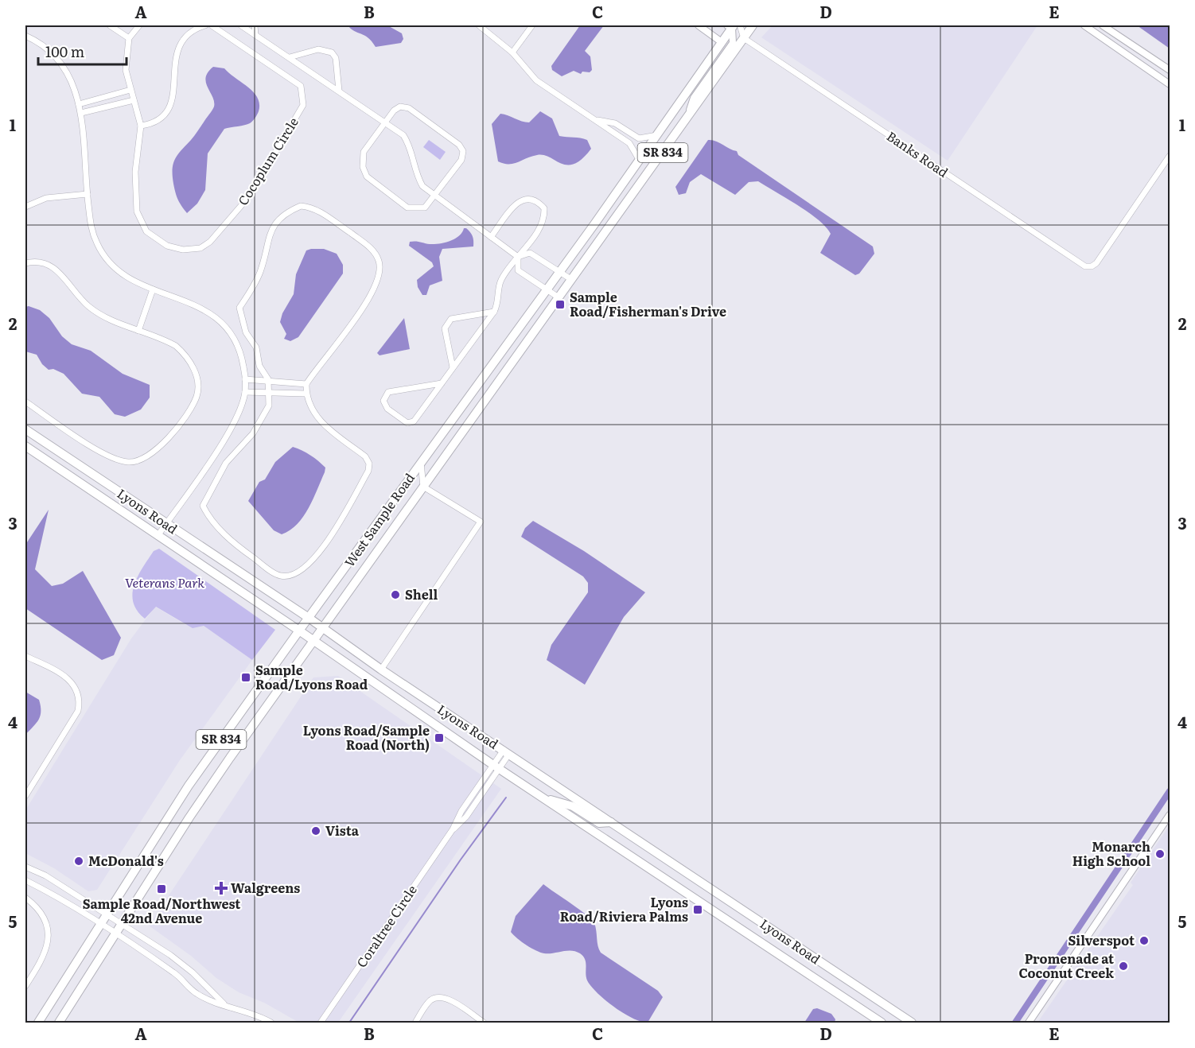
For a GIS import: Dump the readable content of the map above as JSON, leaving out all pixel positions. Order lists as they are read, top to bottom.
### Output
{
  "streets": {
    "main road": ["SR 834", "Lyons Road", "West Sample Road"],
    "street": ["Banks Road", "Cocoplum Circle", "Coraltree Circle"]
  },
  "crossings": [
    ["Banks Road", "West Sample Road"],
    ["Lyons Road", "West Sample Road"],
    ["Lyons Road", "Coraltree Circle"]
  ],
  "parks": ["Veterans Park"],
  "places": {
    "transit": [
      "Sample Road/Fisherman's Drive",
      "Sample Road/Lyons Road",
      "Lyons Road/Sample Road (North)",
      "Sample Road/Northwest 42nd Avenue",
      "Lyons Road/Riviera Palms"
    ],
    "other": [
      "Shell",
      "Vista",
      "Monarch High School",
      "McDonald's",
      "Silverspot",
      "Promenade at Coconut Creek"
    ],
    "health": ["Walgreens"]
  },
  "scale_bar": "100 m",
  "grid": {
    "columns": [
      "A",
      "B",
      "C",
      "D",
      "E"
    ],
    "rows": [
      "1",
      "2",
      "3",
      "4",
      "5"
    ]
  }
}
